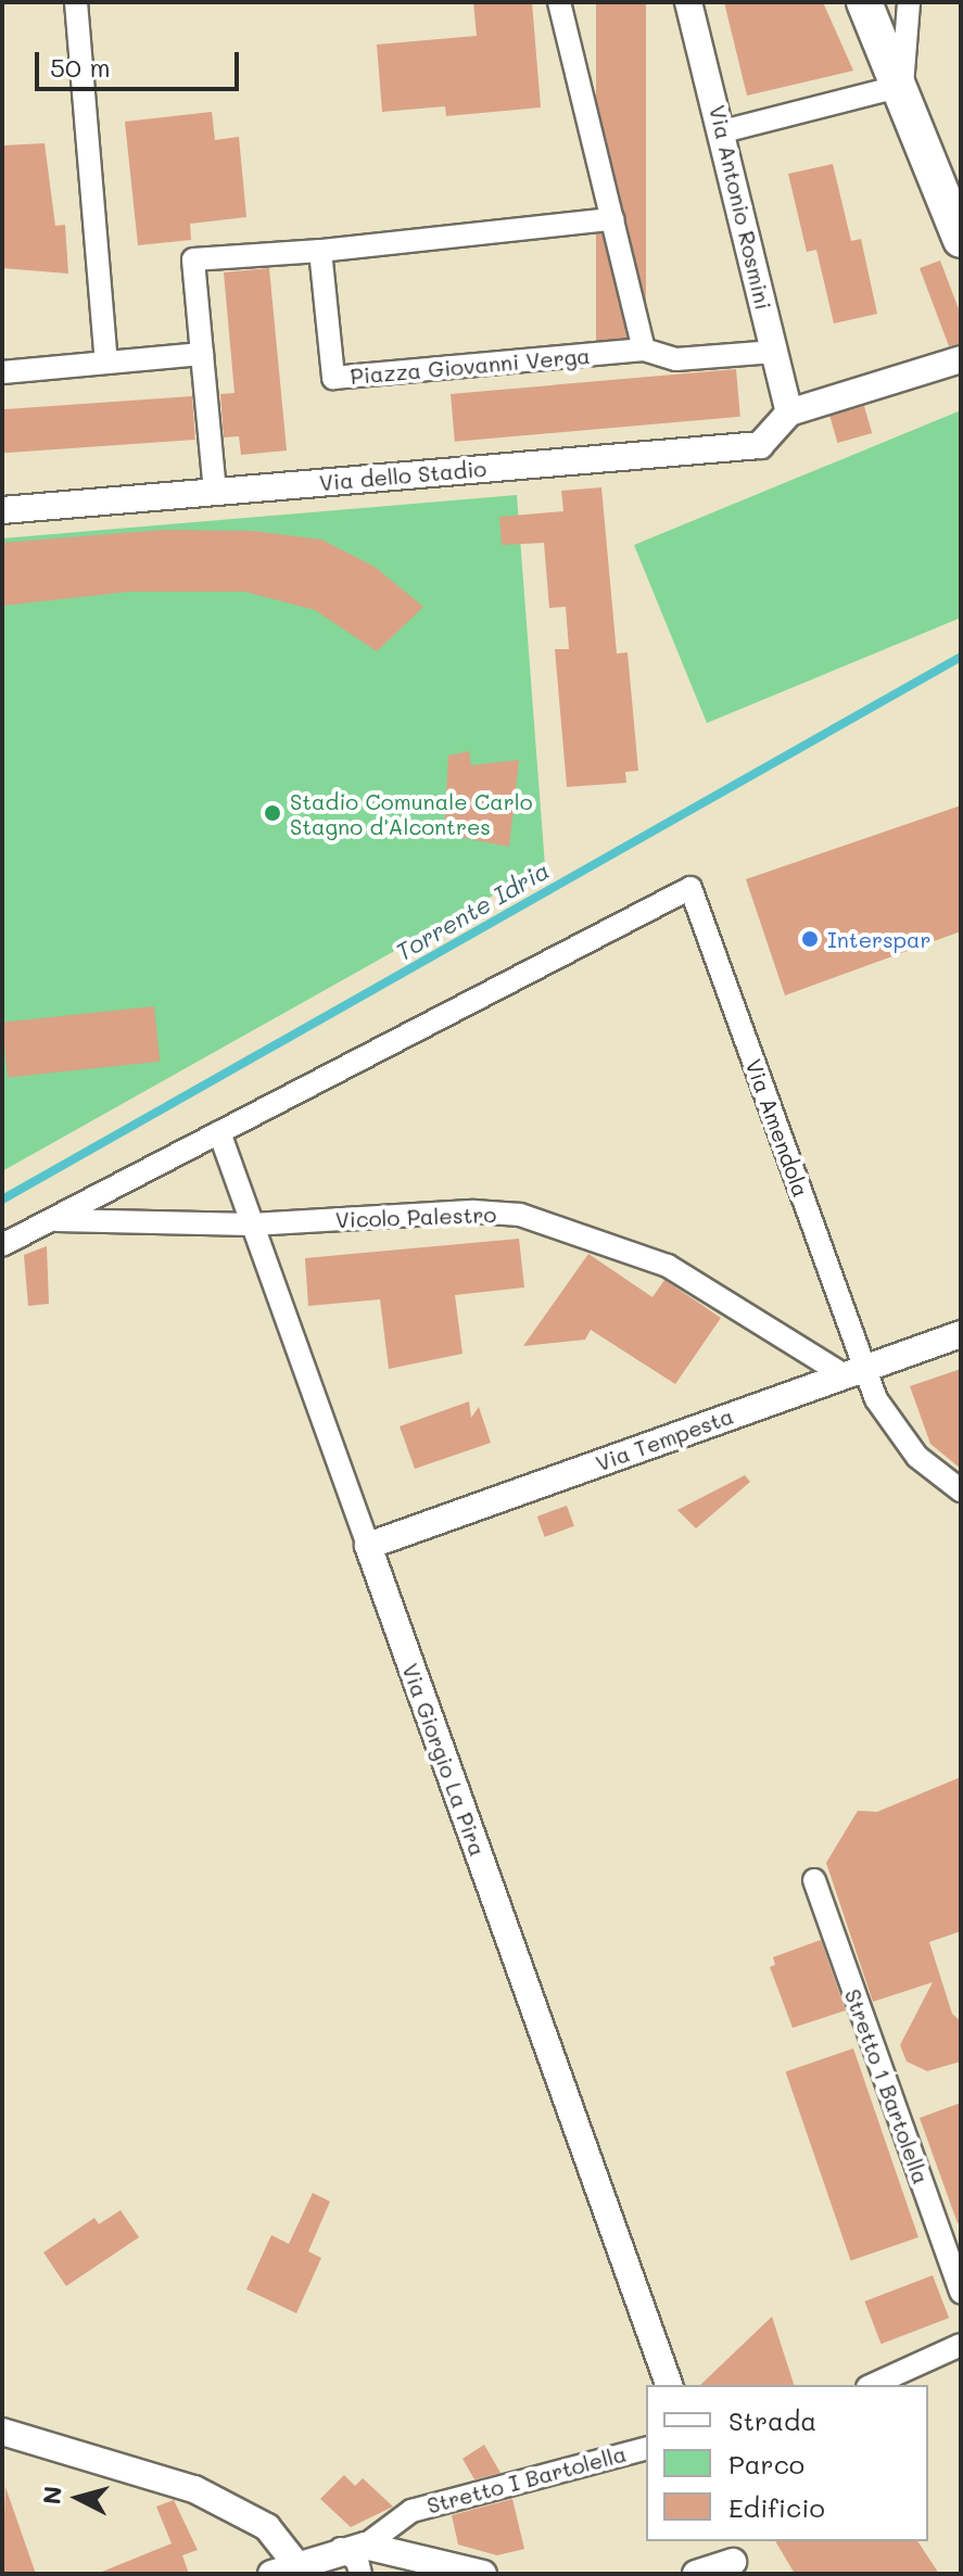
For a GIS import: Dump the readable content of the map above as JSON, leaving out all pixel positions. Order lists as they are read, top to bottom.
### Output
{
  "streets": {
    "street": [
      "Via Antonio Rosmini",
      "Piazza Giovanni Verga",
      "Via dello Stadio",
      "Via Amendola",
      "Vicolo Palestro",
      "Via Tempesta",
      "Via Giorgio La Pira",
      "Stretto 1 Bartolella",
      "Stretto I Bartolella"
    ]
  },
  "crossings": [
    ["Via Antonio Rosmini", "Via dello Stadio"],
    ["Via Amendola", "Vicolo Palestro"],
    ["Via Amendola", "Via Tempesta"],
    ["Via Amendola", "Via Giorgio La Pira"],
    ["Vicolo Palestro", "Via Tempesta"],
    ["Vicolo Palestro", "Via Giorgio La Pira"],
    ["Via Tempesta", "Via Giorgio La Pira"]
  ],
  "water": ["Torrente Idria"],
  "places": ["Stadio Comunale Carlo Stagno d'Alcontres", "Interspar"],
  "legend": ["Strada", "Parco", "Edificio"],
  "scale_bar": "50 m",
  "north": "left"
}
